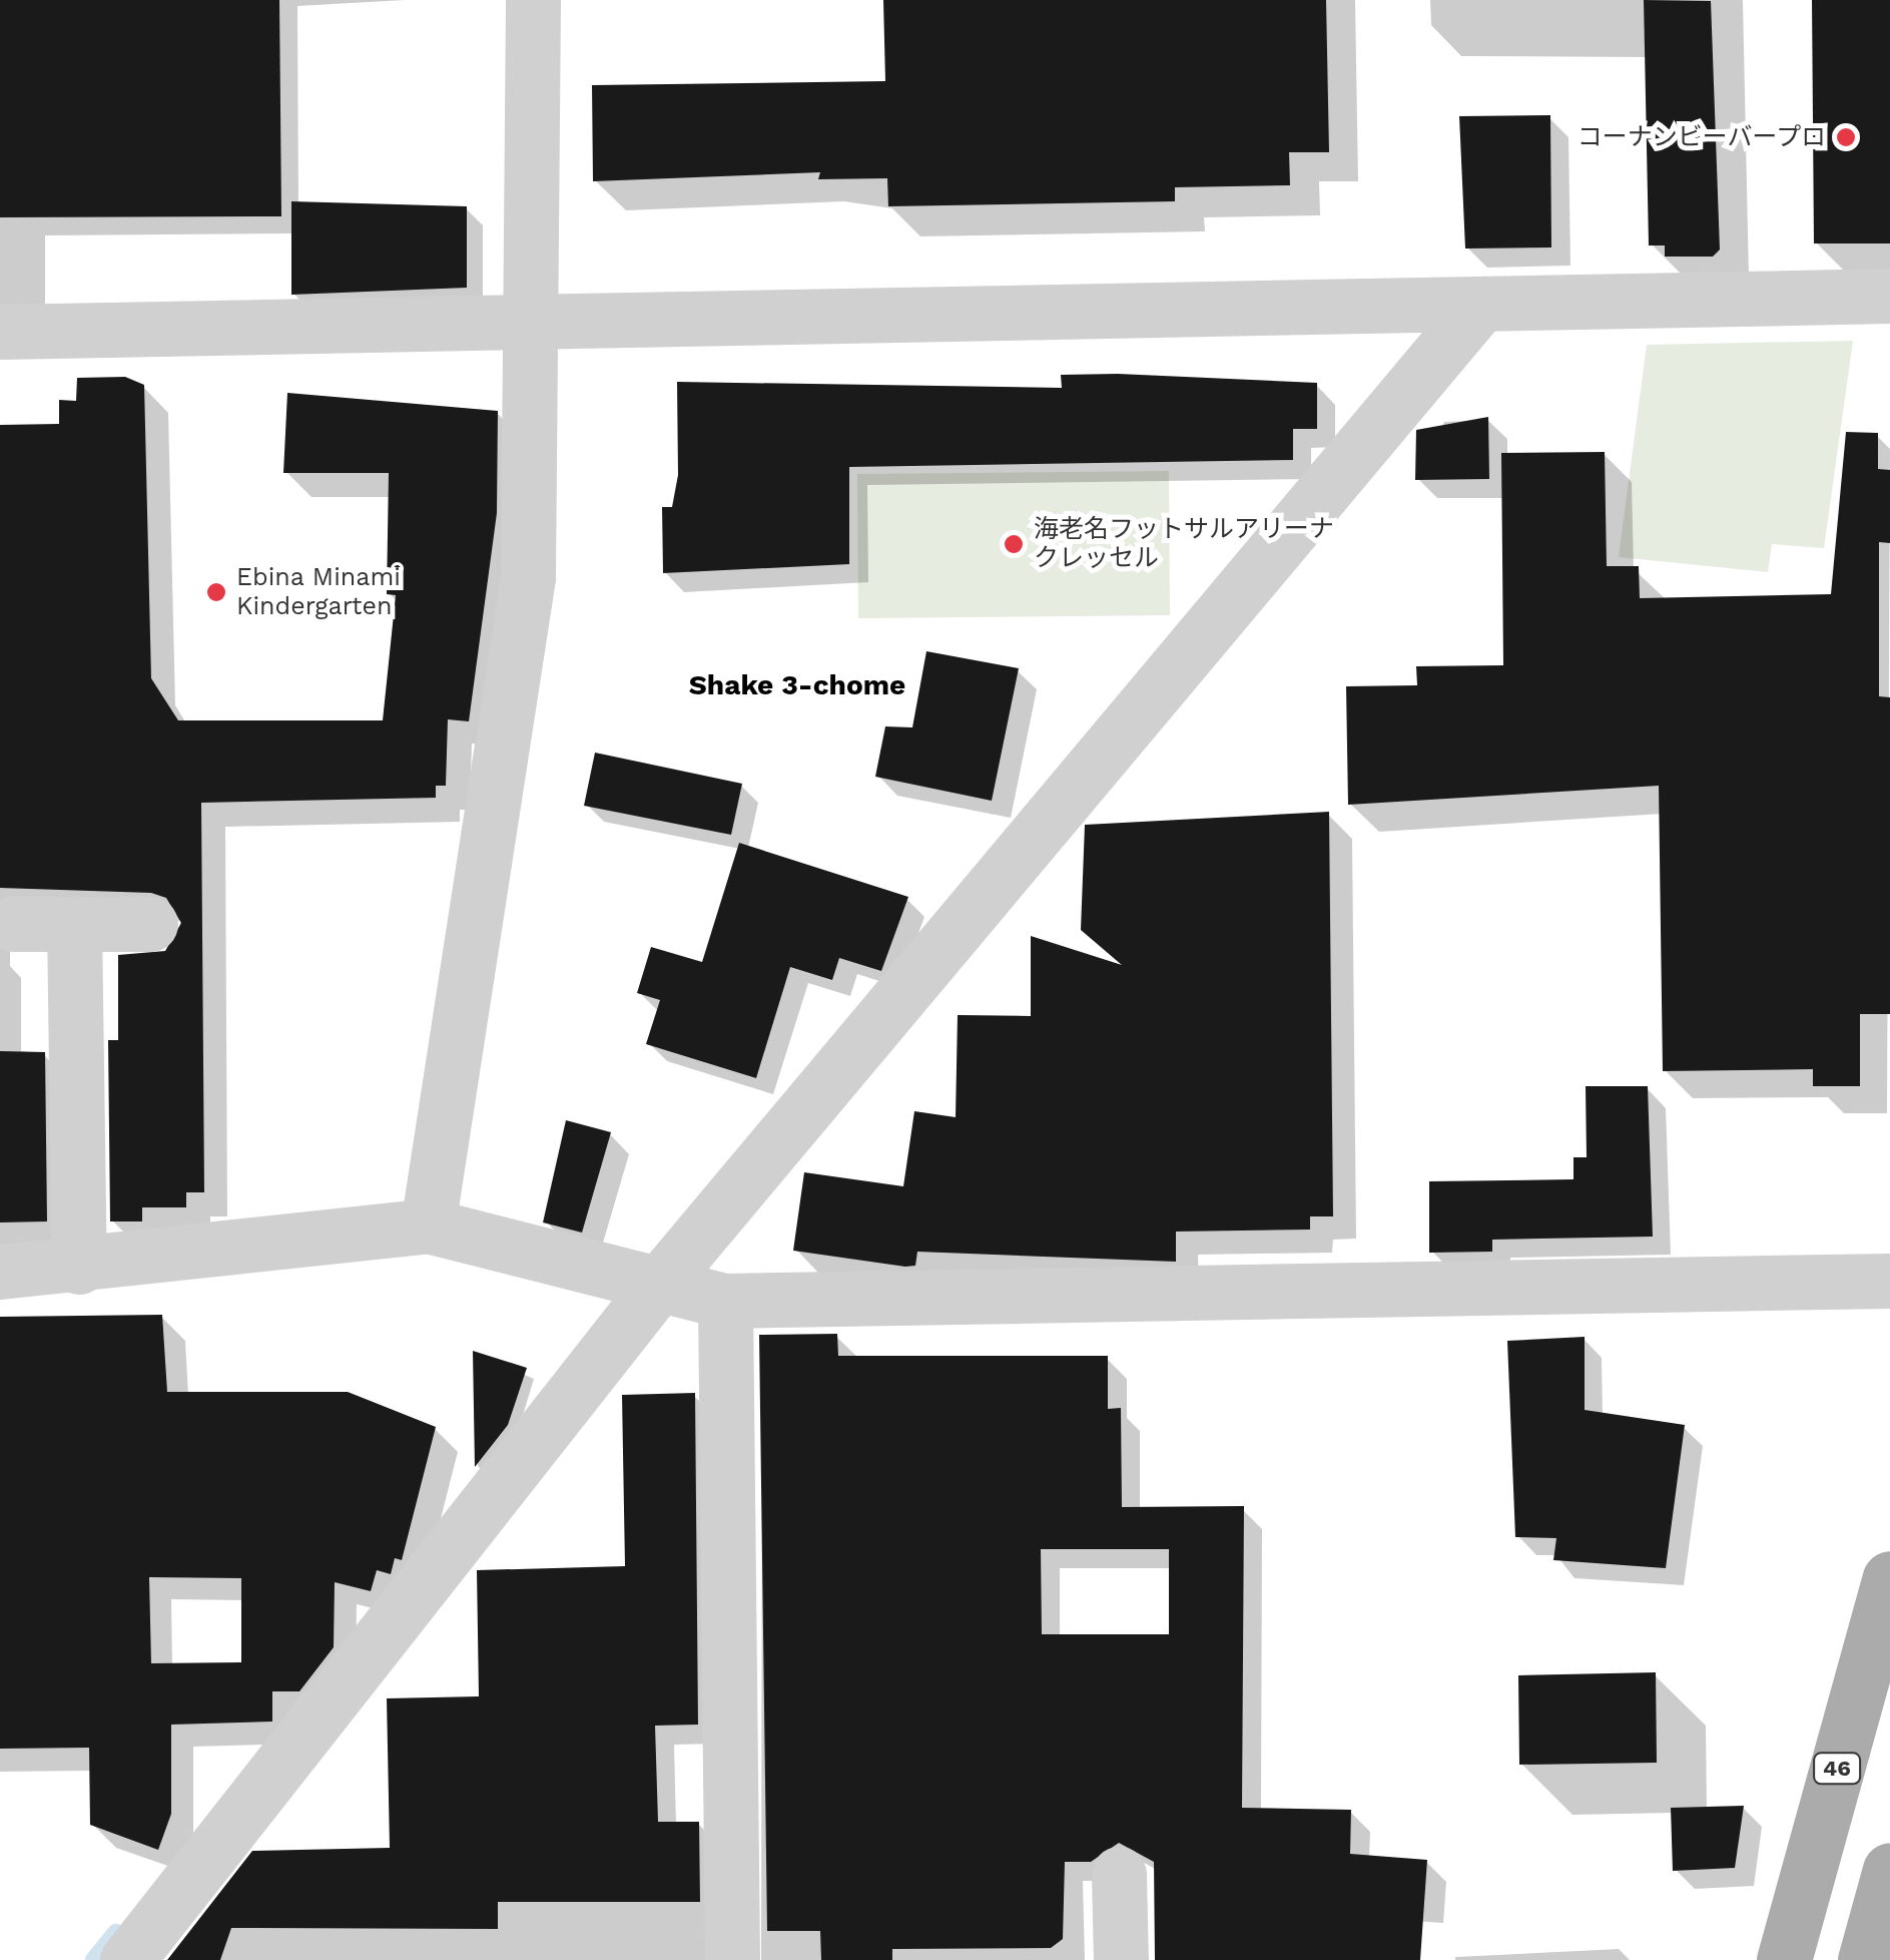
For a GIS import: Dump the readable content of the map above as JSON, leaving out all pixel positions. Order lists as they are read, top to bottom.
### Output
{
  "streets": {
    "main road": ["46"]
  },
  "districts": ["Shake 3-chome"],
  "places": ["コーナンビーバープロ", "海老名フットサルアリーナ クレッセル", "Ebina Minami Kindergarten"]
}
